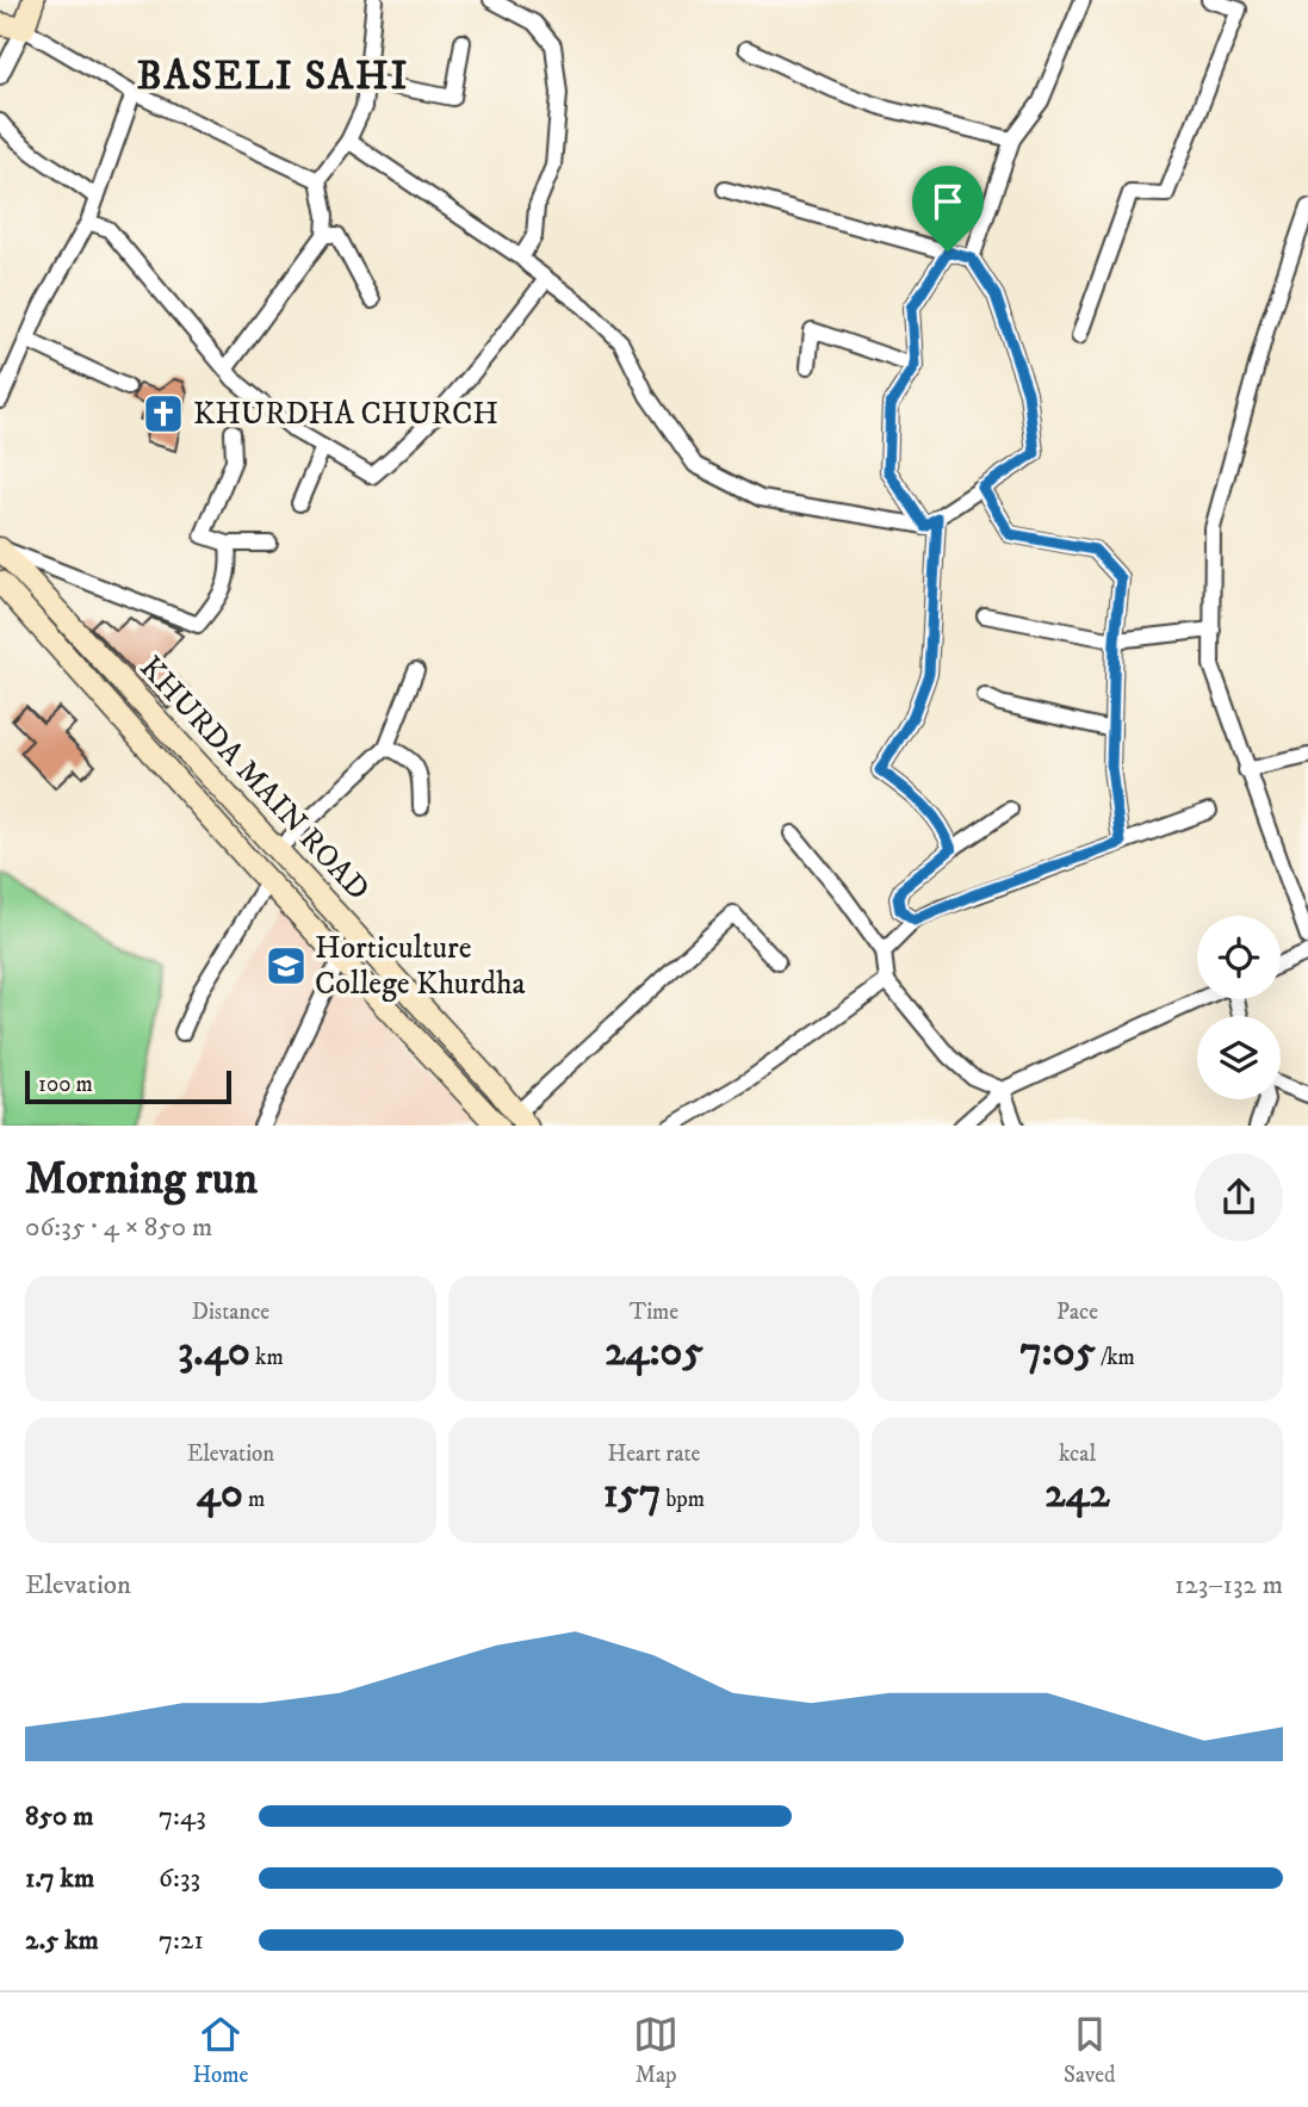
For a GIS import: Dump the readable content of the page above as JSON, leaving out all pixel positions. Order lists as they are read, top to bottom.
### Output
{
  "streets": {
    "main road": ["KHURDA MAIN ROAD"]
  },
  "districts": ["BASELI SAHI"],
  "places": {
    "church": ["KHURDHA CHURCH"],
    "school or university": ["Horticulture College Khurdha"]
  },
  "scale_bar": "100 m",
  "page": {
    "scale": "100 m",
    "heading": ["Morning run", "06:35 · 4 × 850 m"],
    "stats": [
      ["Distance", "3.40 km"],
      ["Time", "24:05"],
      ["Pace", "7:05 /km"],
      ["Elevation", "40 m"],
      ["Heart rate", "157 bpm"],
      ["kcal", "242"]
    ],
    "chart": ["Elevation", "123–132 m"],
    "list": [
      {
        "name": "850 m",
        "note": "7:43"
      },
      {
        "name": "1.7 km",
        "note": "6:33"
      },
      {
        "name": "2.5 km",
        "note": "7:21"
      }
    ],
    "tabs": ["Home", "Map", "Saved"]
  }
}
